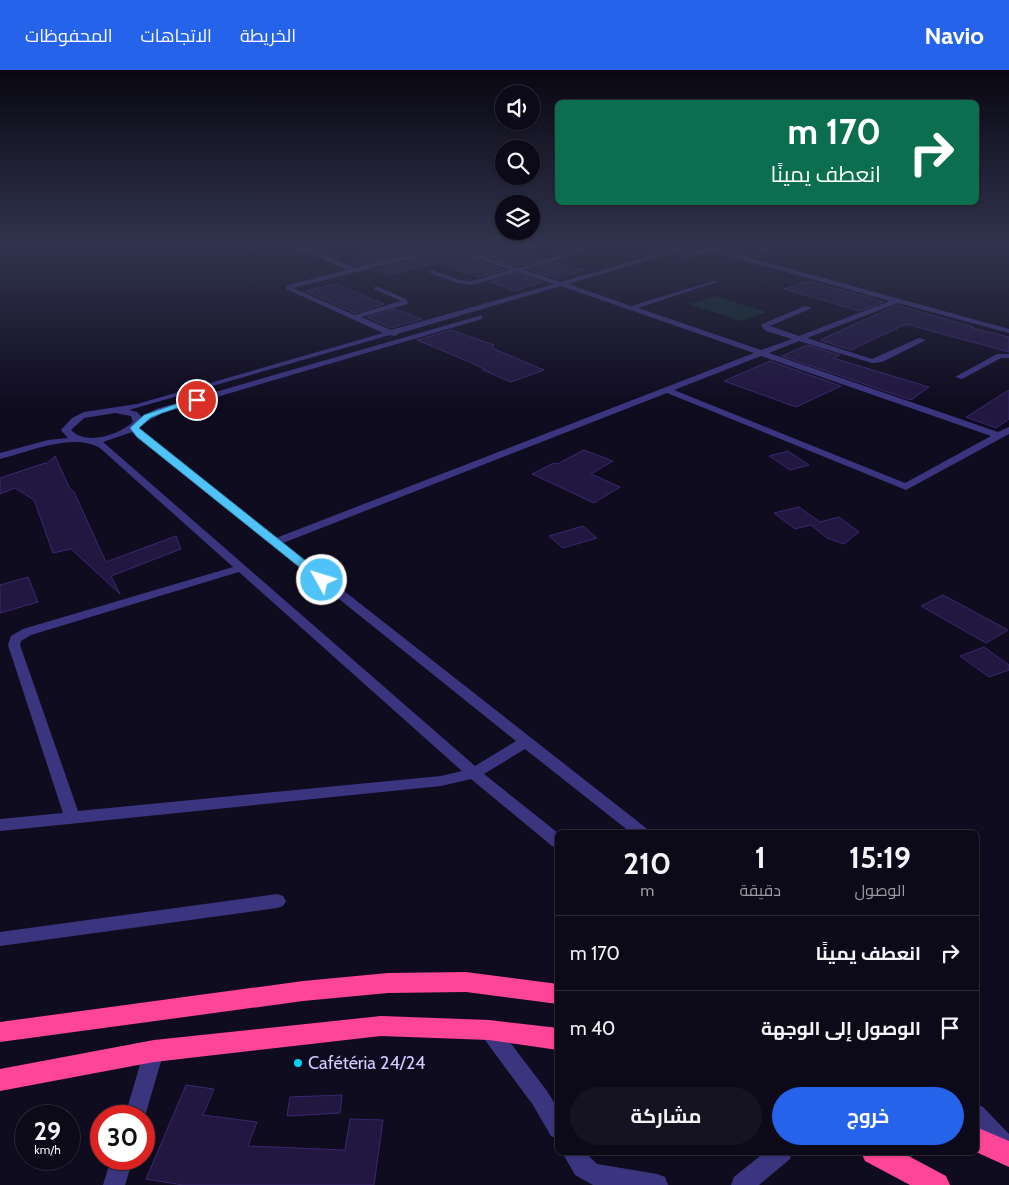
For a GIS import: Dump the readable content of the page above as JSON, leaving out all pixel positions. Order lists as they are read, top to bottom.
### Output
{
  "places": ["Cafétéria 24/24"],
  "page": {
    "header": "Navio",
    "nav": ["الخريطة", "الاتجاهات", "المحفوظات"],
    "turn": ["170 m", "انعطف يمينًا"],
    "eta": [
      "15:19",
      "الوصول",
      "1",
      "دقيقة",
      "210",
      "m"
    ],
    "list": [
      {
        "name": "انعطف يمينًا",
        "value": "170 m"
      },
      {
        "name": "الوصول إلى الوجهة",
        "value": "40 m"
      }
    ],
    "buttons": ["خروج", "مشاركة"],
    "speed": "29 km/h",
    "limit": "30"
  }
}
